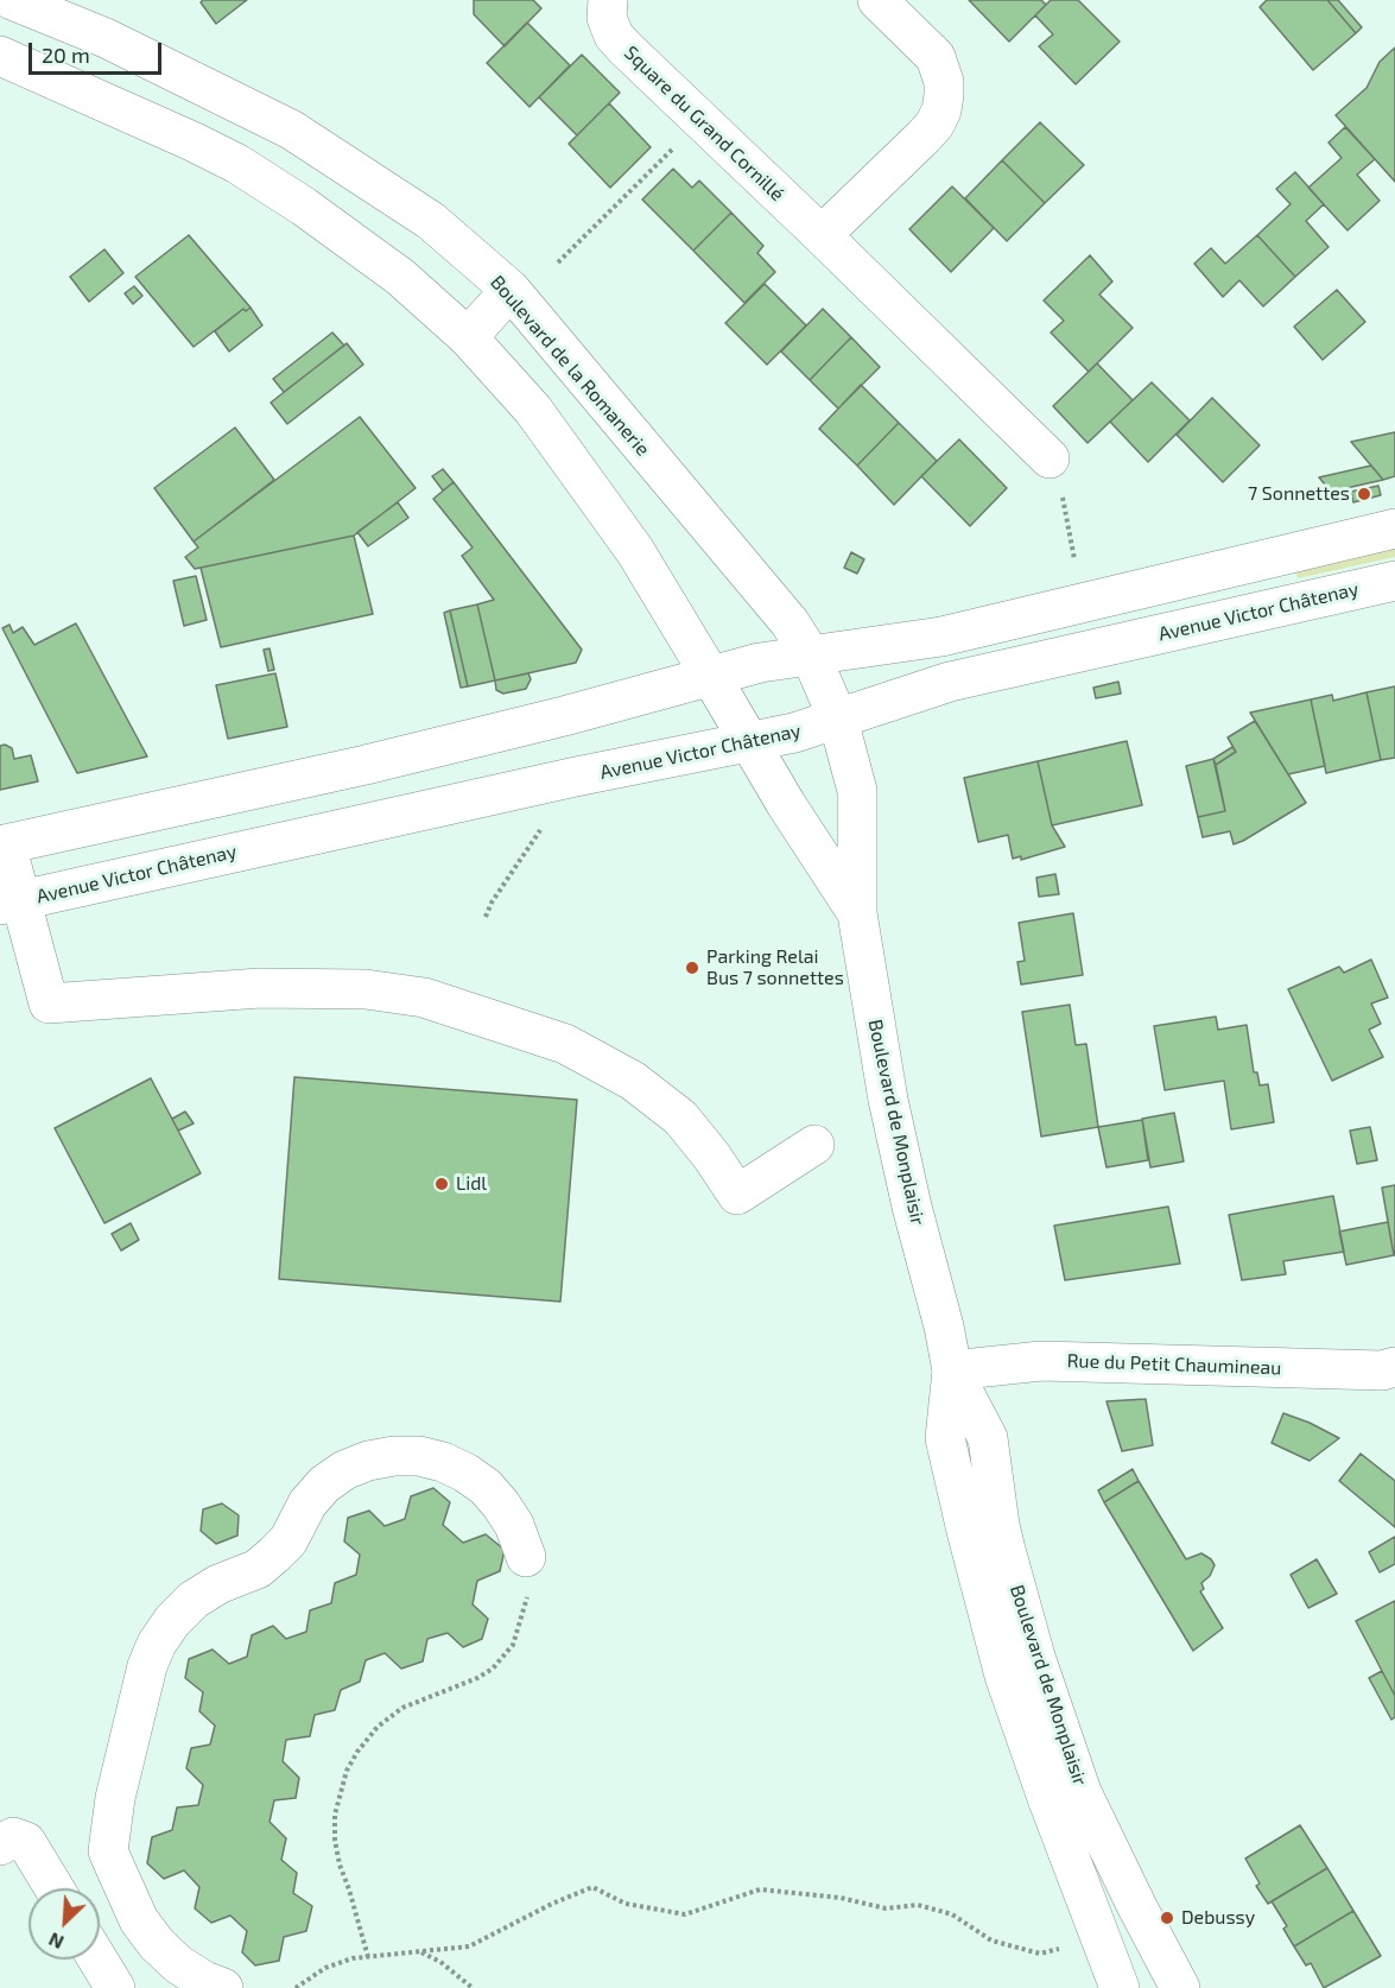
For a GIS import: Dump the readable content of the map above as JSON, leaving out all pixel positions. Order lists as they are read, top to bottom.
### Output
{
  "streets": {
    "main road": [
      "Square du Grand Cornillé",
      "Boulevard de la Romanerie",
      "Avenue Victor Châtenay",
      "Boulevard de Monplaisir",
      "Rue du Petit Chaumineau"
    ]
  },
  "crossings": [
    ["Boulevard de la Romanerie", "Avenue Victor Châtenay"],
    ["Boulevard de la Romanerie", "Boulevard de Monplaisir"],
    ["Avenue Victor Châtenay", "Boulevard de Monplaisir"],
    ["Boulevard de Monplaisir", "Rue du Petit Chaumineau"]
  ],
  "places": [
    "7 Sonnettes",
    "Parking Relai Bus 7 sonnettes",
    "Lidl",
    "Debussy"
  ],
  "scale_bar": "20 m",
  "north": "bottom left"
}
